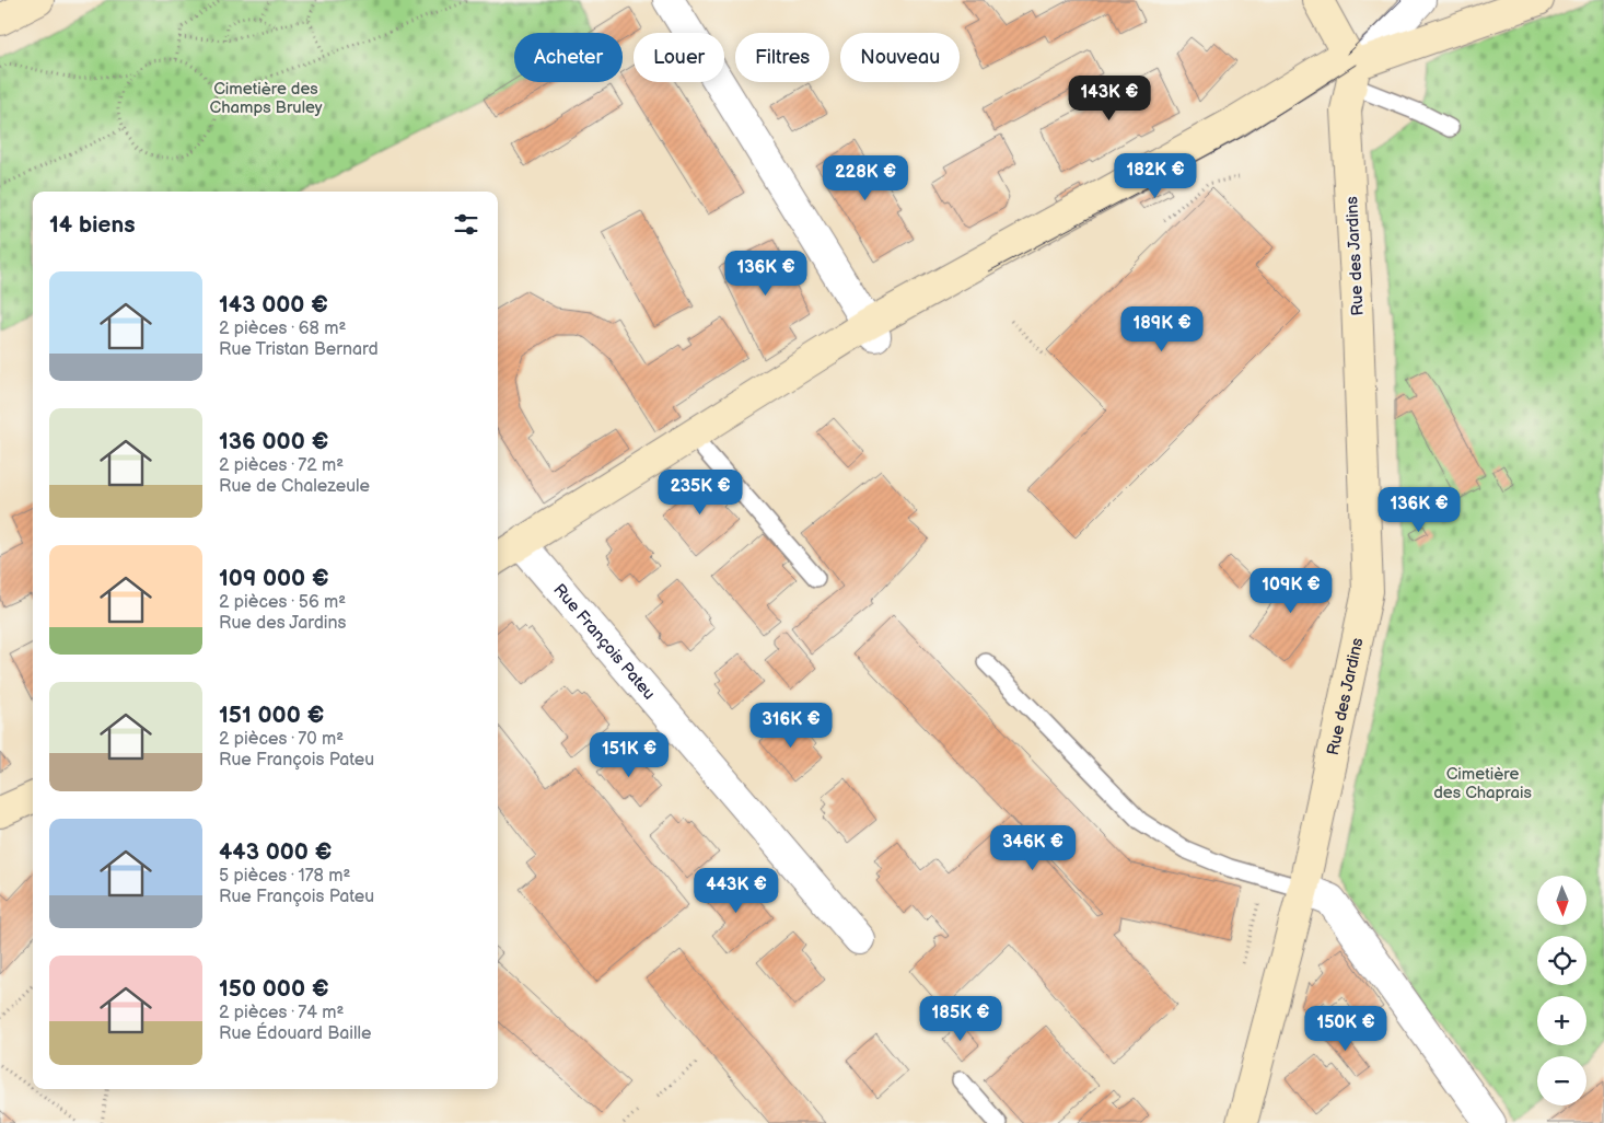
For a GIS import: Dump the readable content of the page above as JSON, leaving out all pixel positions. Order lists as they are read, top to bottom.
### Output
{
  "streets": {
    "street": ["Rue des Jardins", "Rue François Pateu"]
  },
  "parks": ["Cimetière des Champs Bruley", "Cimetière des Chaprais"],
  "north": "bottom",
  "page": {
    "chip": [
      "Acheter",
      "Louer",
      "Filtres",
      "Nouveau"
    ],
    "price": [
      "143K €",
      "182K €",
      "228K €",
      "136K €",
      "189K €",
      "235K €",
      "136K €",
      "109K €",
      "316K €",
      "151K €",
      "346K €",
      "443K €",
      "185K €",
      "150K €"
    ],
    "heading": "14 biens",
    "list": [
      {
        "name": "143 000 €",
        "note": "2 pièces · 68 m² · Rue Tristan Bernard"
      },
      {
        "name": "136 000 €",
        "note": "2 pièces · 72 m² · Rue de Chalezeule"
      },
      {
        "name": "109 000 €",
        "note": "2 pièces · 56 m² · Rue des Jardins"
      },
      {
        "name": "151 000 €",
        "note": "2 pièces · 70 m² · Rue François Pateu"
      },
      {
        "name": "443 000 €",
        "note": "5 pièces · 178 m² · Rue François Pateu"
      },
      {
        "name": "150 000 €",
        "note": "2 pièces · 74 m² · Rue Édouard Baille"
      }
    ],
    "map_buttons": ["+", "−"]
  }
}
